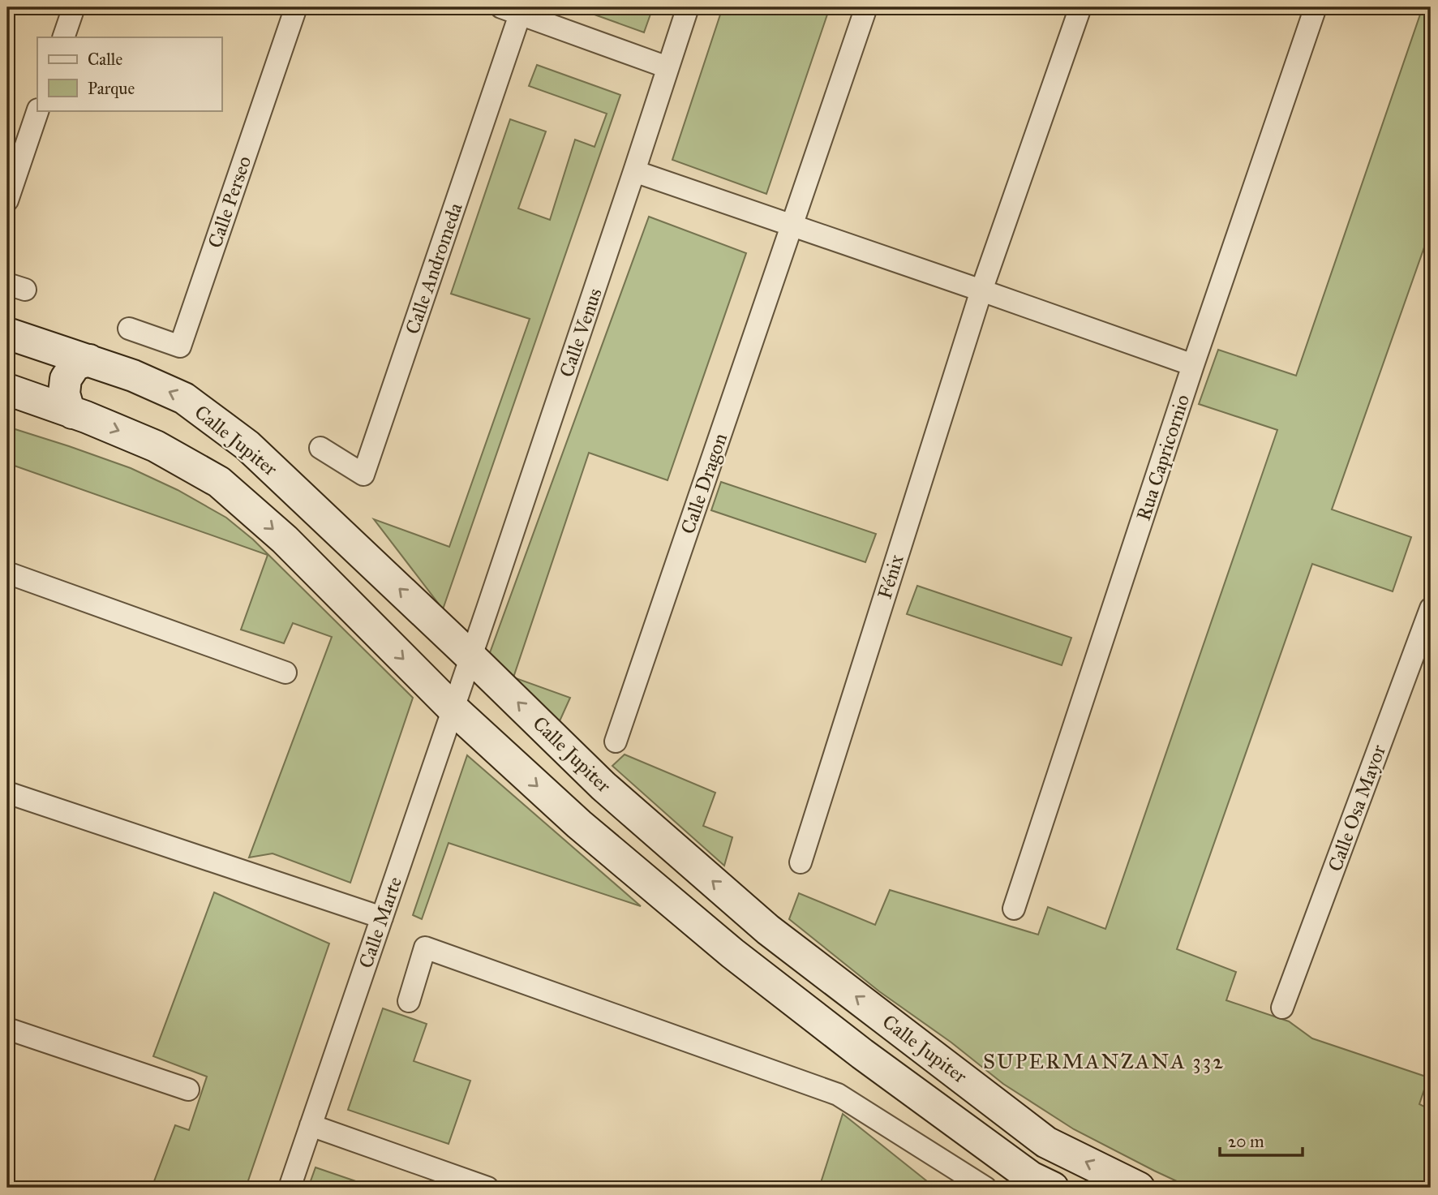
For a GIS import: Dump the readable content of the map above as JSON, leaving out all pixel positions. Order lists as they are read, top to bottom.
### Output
{
  "streets": {
    "street": [
      "Calle Perseo",
      "Calle Andromeda",
      "Calle Venus",
      "Calle Jupiter",
      "Rua Capricornio",
      "Calle Dragon",
      "Fénix",
      "Calle Osa Mayor",
      "Calle Marte"
    ]
  },
  "crossings": [
    ["Calle Venus", "Calle Jupiter"],
    ["Calle Venus", "Calle Marte"],
    ["Calle Jupiter", "Calle Marte"]
  ],
  "districts": ["SUPERMANZANA 332"],
  "legend": ["Calle", "Parque"],
  "scale_bar": "20 m"
}
